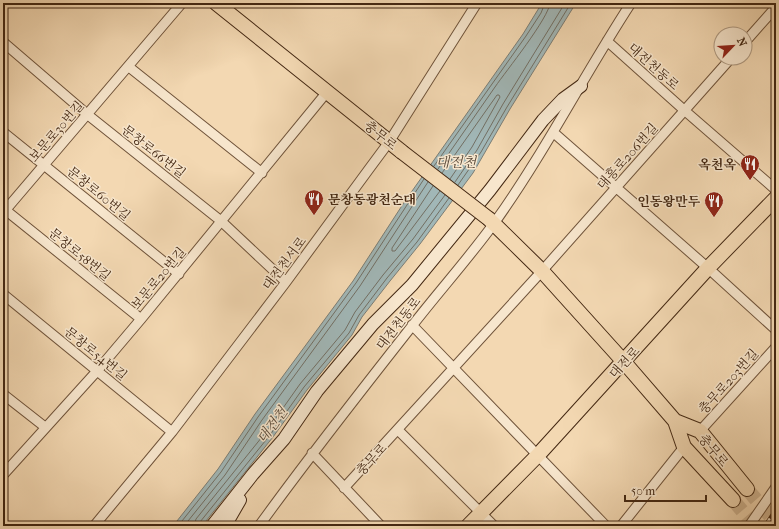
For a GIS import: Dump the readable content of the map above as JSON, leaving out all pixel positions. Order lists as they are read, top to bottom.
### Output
{
  "streets": {
    "main road": ["충무로", "대전로"],
    "street": [
      "대전천동로",
      "보문로30번길",
      "문창로66번길",
      "대흥로206번길",
      "문창로60번길",
      "문창로58번길",
      "대전천서로",
      "보문로20번길",
      "문창로54번길",
      "충무로203번길"
    ]
  },
  "crossings": [
    ["대전천동로", "충무로"],
    ["대전천동로", "대흥로206번길"],
    ["보문로30번길", "문창로66번길"],
    ["보문로30번길", "문창로60번길"],
    ["보문로30번길", "문창로58번길"],
    ["충무로", "대흥로206번길"],
    ["충무로", "대전천서로"],
    ["충무로", "보문로20번길"],
    ["충무로", "대전로"],
    ["충무로", "충무로203번길"],
    ["문창로66번길", "대전천서로"],
    ["문창로66번길", "보문로20번길"],
    ["문창로60번길", "보문로20번길"],
    ["문창로58번길", "보문로20번길"],
    ["대전천서로", "문창로54번길"],
    ["보문로20번길", "문창로54번길"]
  ],
  "water": ["대전천"],
  "places": {
    "restaurant": ["옥천옥", "문창동광천순대", "인동왕만두"]
  },
  "scale_bar": "50 m",
  "north": "top right"
}
